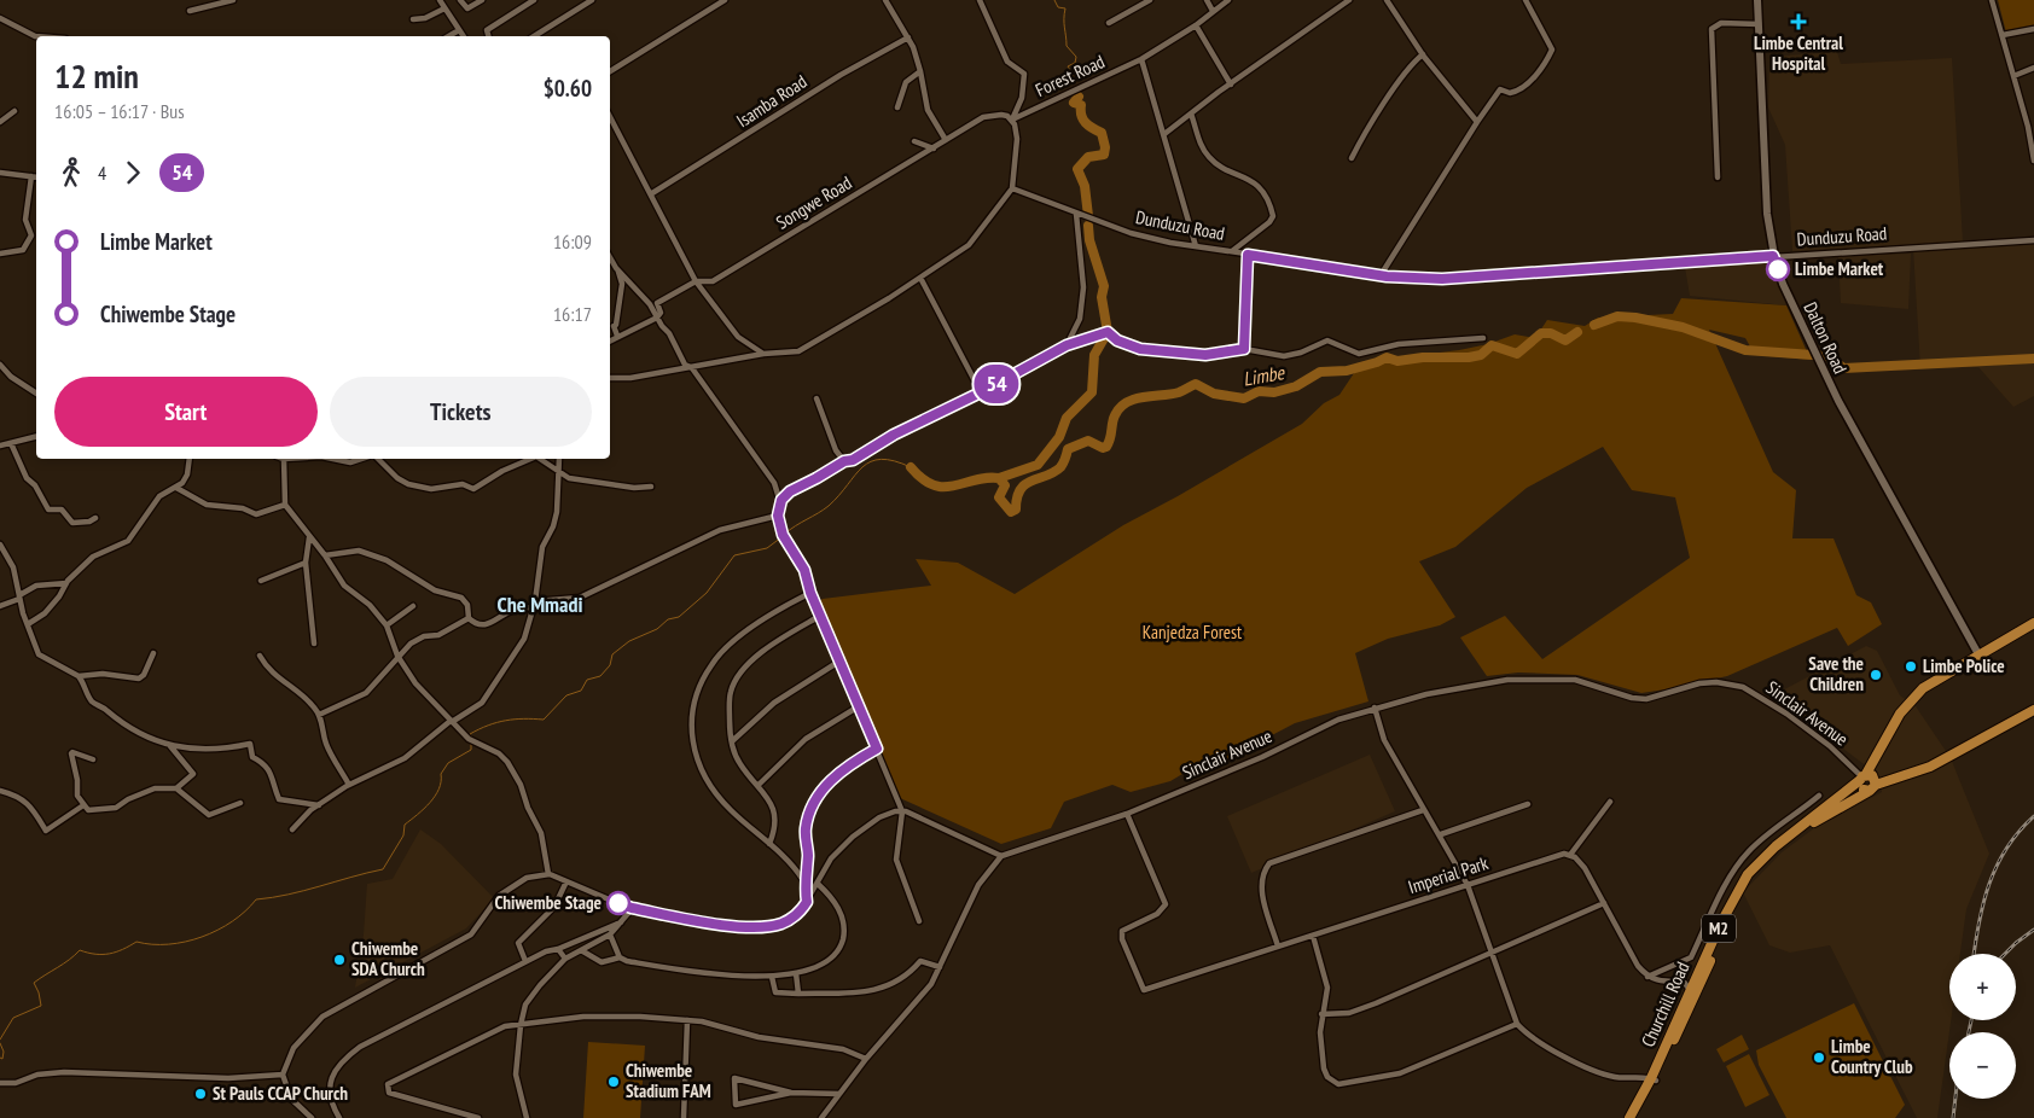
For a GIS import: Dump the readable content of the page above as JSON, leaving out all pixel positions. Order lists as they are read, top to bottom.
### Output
{
  "streets": {
    "highway": ["M2", "Churchill Road"],
    "main road": ["Dalton Road"],
    "street": [
      "Forest Road",
      "Isamba Road",
      "Songwe Road",
      "Dunduzu Road",
      "Sinclair Avenue",
      "Imperial Park"
    ]
  },
  "crossings": [
    ["Forest Road", "Songwe Road"],
    ["Dunduzu Road", "Dalton Road"],
    ["Dalton Road", "M2"],
    ["Sinclair Avenue", "Imperial Park"],
    ["Sinclair Avenue", "M2"],
    ["Sinclair Avenue", "Churchill Road"],
    ["M2", "Churchill Road"]
  ],
  "districts": ["Che Mmadi"],
  "water": ["Limbe"],
  "parks": ["Kanjedza Forest"],
  "places": {
    "health": ["Limbe Central Hospital"],
    "other": [
      "Limbe Market",
      "Limbe Police",
      "Save the Children",
      "Chiwembe Stage",
      "Chiwembe SDA Church",
      "Limbe Country Club",
      "Chiwembe Stadium FAM",
      "St Pauls CCAP Church"
    ]
  },
  "lines": ["bus line 54"],
  "page": {
    "on_map": "54",
    "heading": ["12 min", "16:05 – 16:17 · Bus", "$0.60"],
    "legs": ["4", "54"],
    "list": [
      {
        "name": "Limbe Market",
        "value": "16:09"
      },
      {
        "name": "Chiwembe Stage",
        "value": "16:17"
      }
    ],
    "buttons": ["Start", "Tickets"],
    "map_buttons": ["+", "−"]
  }
}
